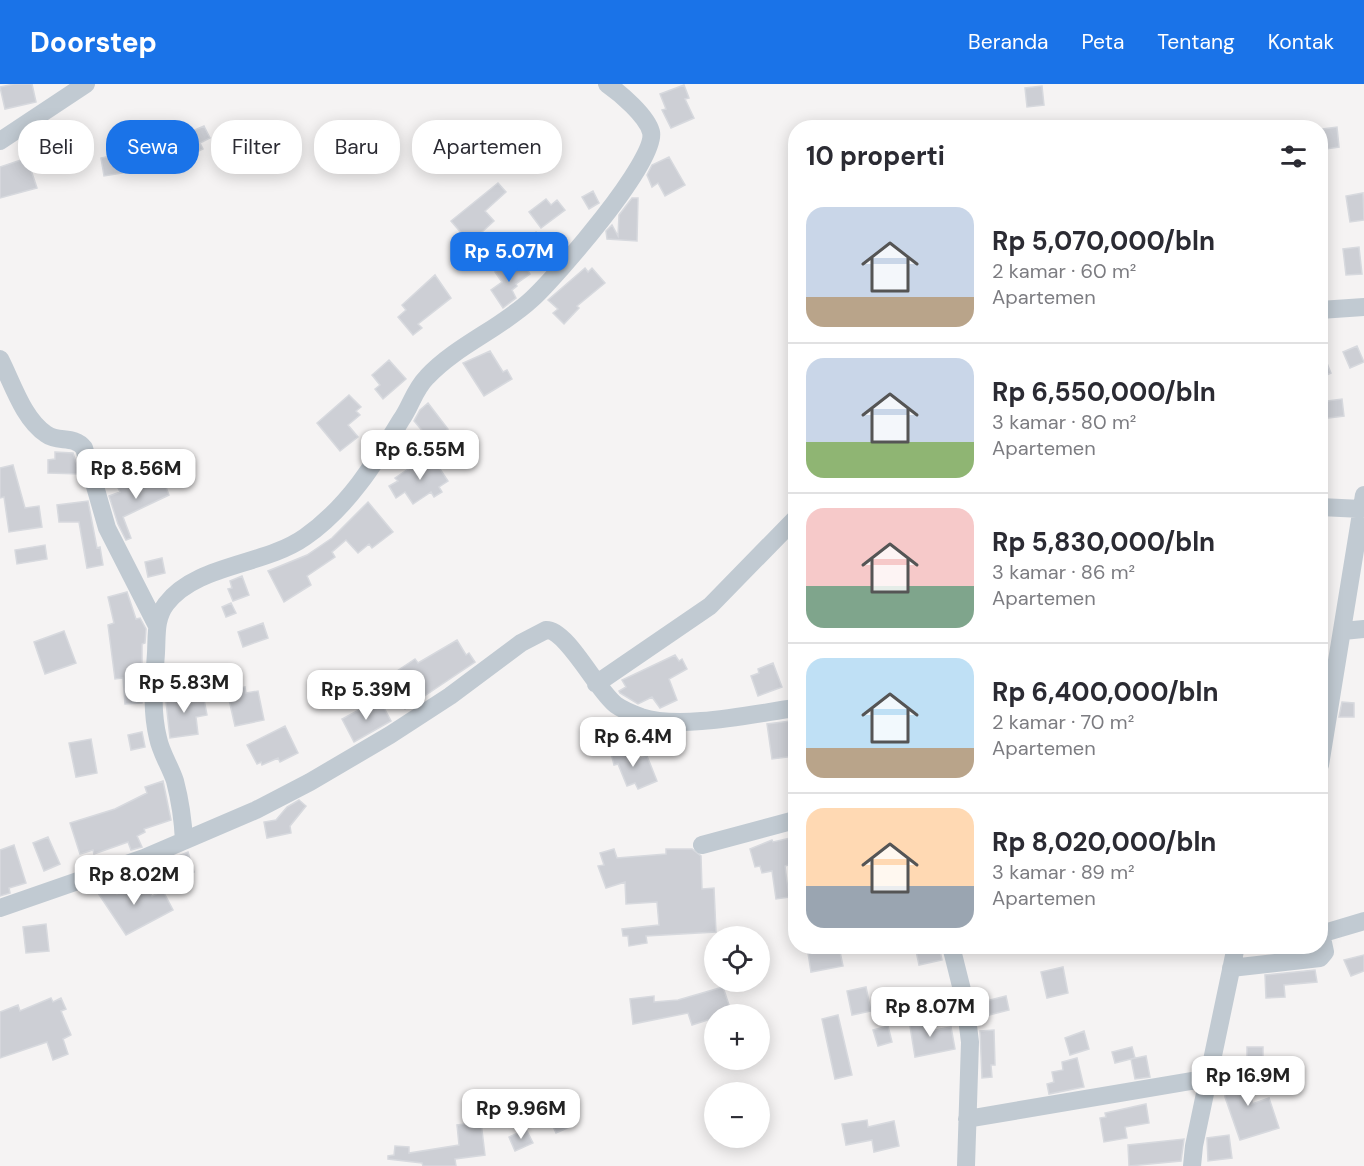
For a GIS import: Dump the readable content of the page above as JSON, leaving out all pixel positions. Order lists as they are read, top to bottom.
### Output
{
  "page": {
    "header": "Doorstep",
    "nav": [
      "Beranda",
      "Peta",
      "Tentang",
      "Kontak"
    ],
    "chip": [
      "Beli",
      "Sewa",
      "Filter",
      "Baru",
      "Apartemen"
    ],
    "heading": "10 properti",
    "list": [
      {
        "name": "Rp 5,070,000/bln",
        "note": "2 kamar · 60 m² · Apartemen"
      },
      {
        "name": "Rp 6,550,000/bln",
        "note": "3 kamar · 80 m² · Apartemen"
      },
      {
        "name": "Rp 5,830,000/bln",
        "note": "3 kamar · 86 m² · Apartemen"
      },
      {
        "name": "Rp 6,400,000/bln",
        "note": "2 kamar · 70 m² · Apartemen"
      },
      {
        "name": "Rp 8,020,000/bln",
        "note": "3 kamar · 89 m² · Apartemen"
      }
    ],
    "price": [
      "Rp 5.07M",
      "Rp 6.55M",
      "Rp 8.56M",
      "Rp 5.83M",
      "Rp 5.39M",
      "Rp 6.4M",
      "Rp 8.02M",
      "Rp 8.07M",
      "Rp 16.9M",
      "Rp 9.96M"
    ],
    "map_buttons": ["+", "−"]
  }
}
